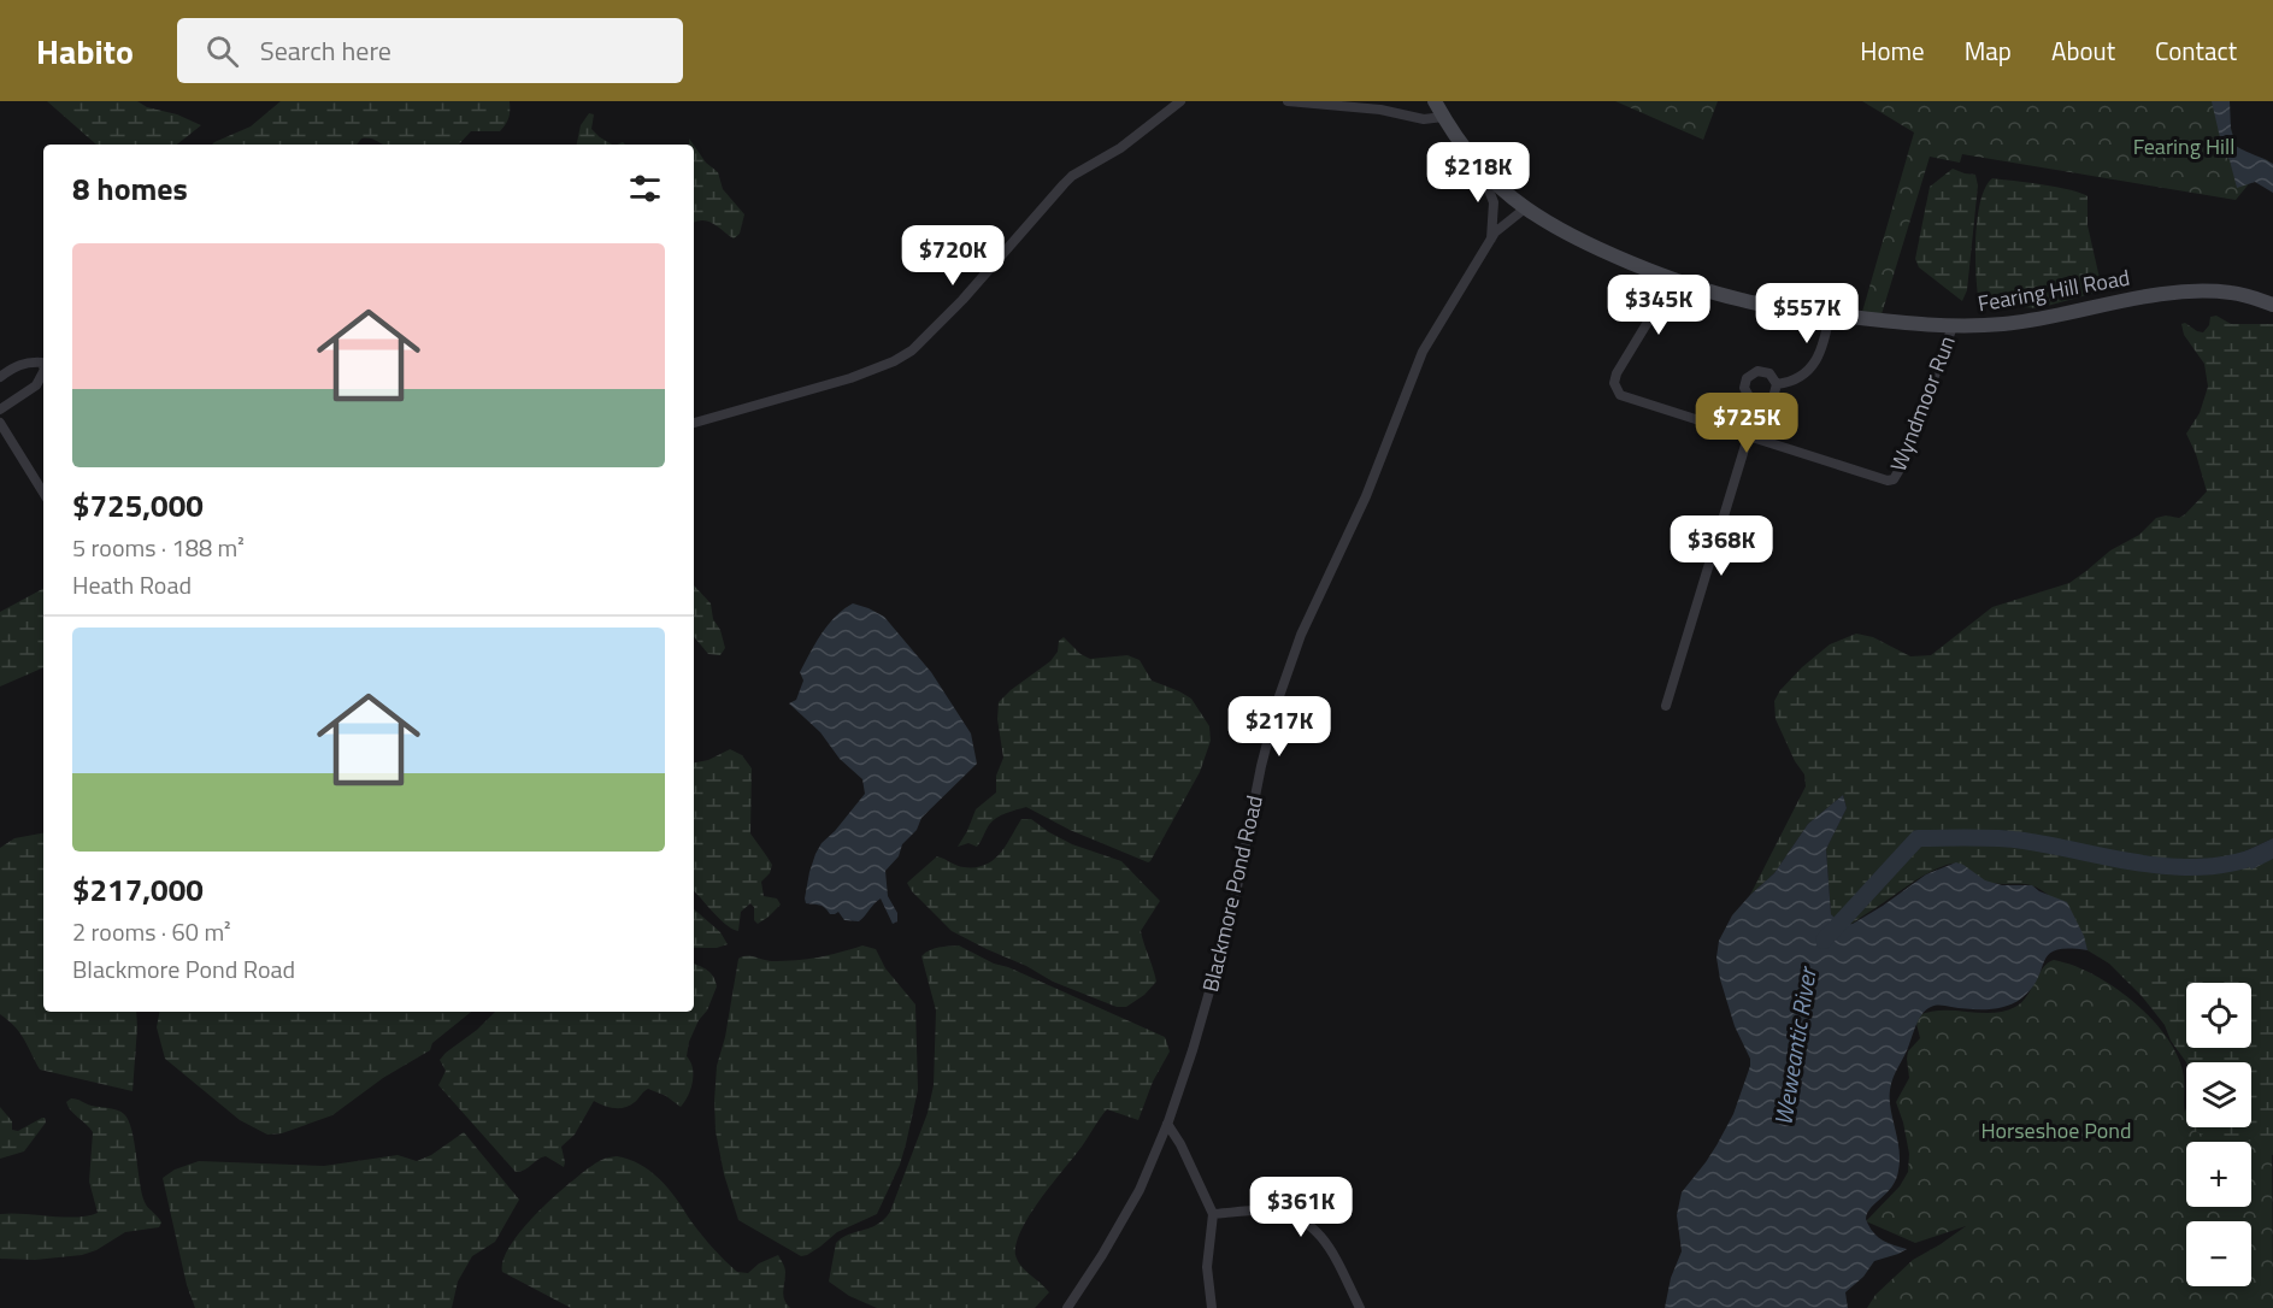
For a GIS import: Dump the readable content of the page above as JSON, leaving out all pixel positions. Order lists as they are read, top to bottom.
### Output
{
  "streets": {
    "main road": ["Fearing Hill Road"],
    "street": ["Wyndmoor Run", "Blackmore Pond Road"]
  },
  "crossings": [
    ["Fearing Hill Road", "Wyndmoor Run"],
    ["Fearing Hill Road", "Blackmore Pond Road"]
  ],
  "water": ["Weweantic River"],
  "parks": ["Fearing Hill", "Horseshoe Pond"],
  "page": {
    "header": "Habito",
    "search": "Search here",
    "nav": [
      "Home",
      "Map",
      "About",
      "Contact"
    ],
    "price": [
      "$218K",
      "$720K",
      "$345K",
      "$557K",
      "$725K",
      "$368K",
      "$217K",
      "$361K"
    ],
    "heading": "8 homes",
    "list": [
      {
        "name": "$725,000",
        "note": "5 rooms · 188 m² · Heath Road"
      },
      {
        "name": "$217,000",
        "note": "2 rooms · 60 m² · Blackmore Pond Road"
      }
    ],
    "map_buttons": ["+", "−"]
  }
}
